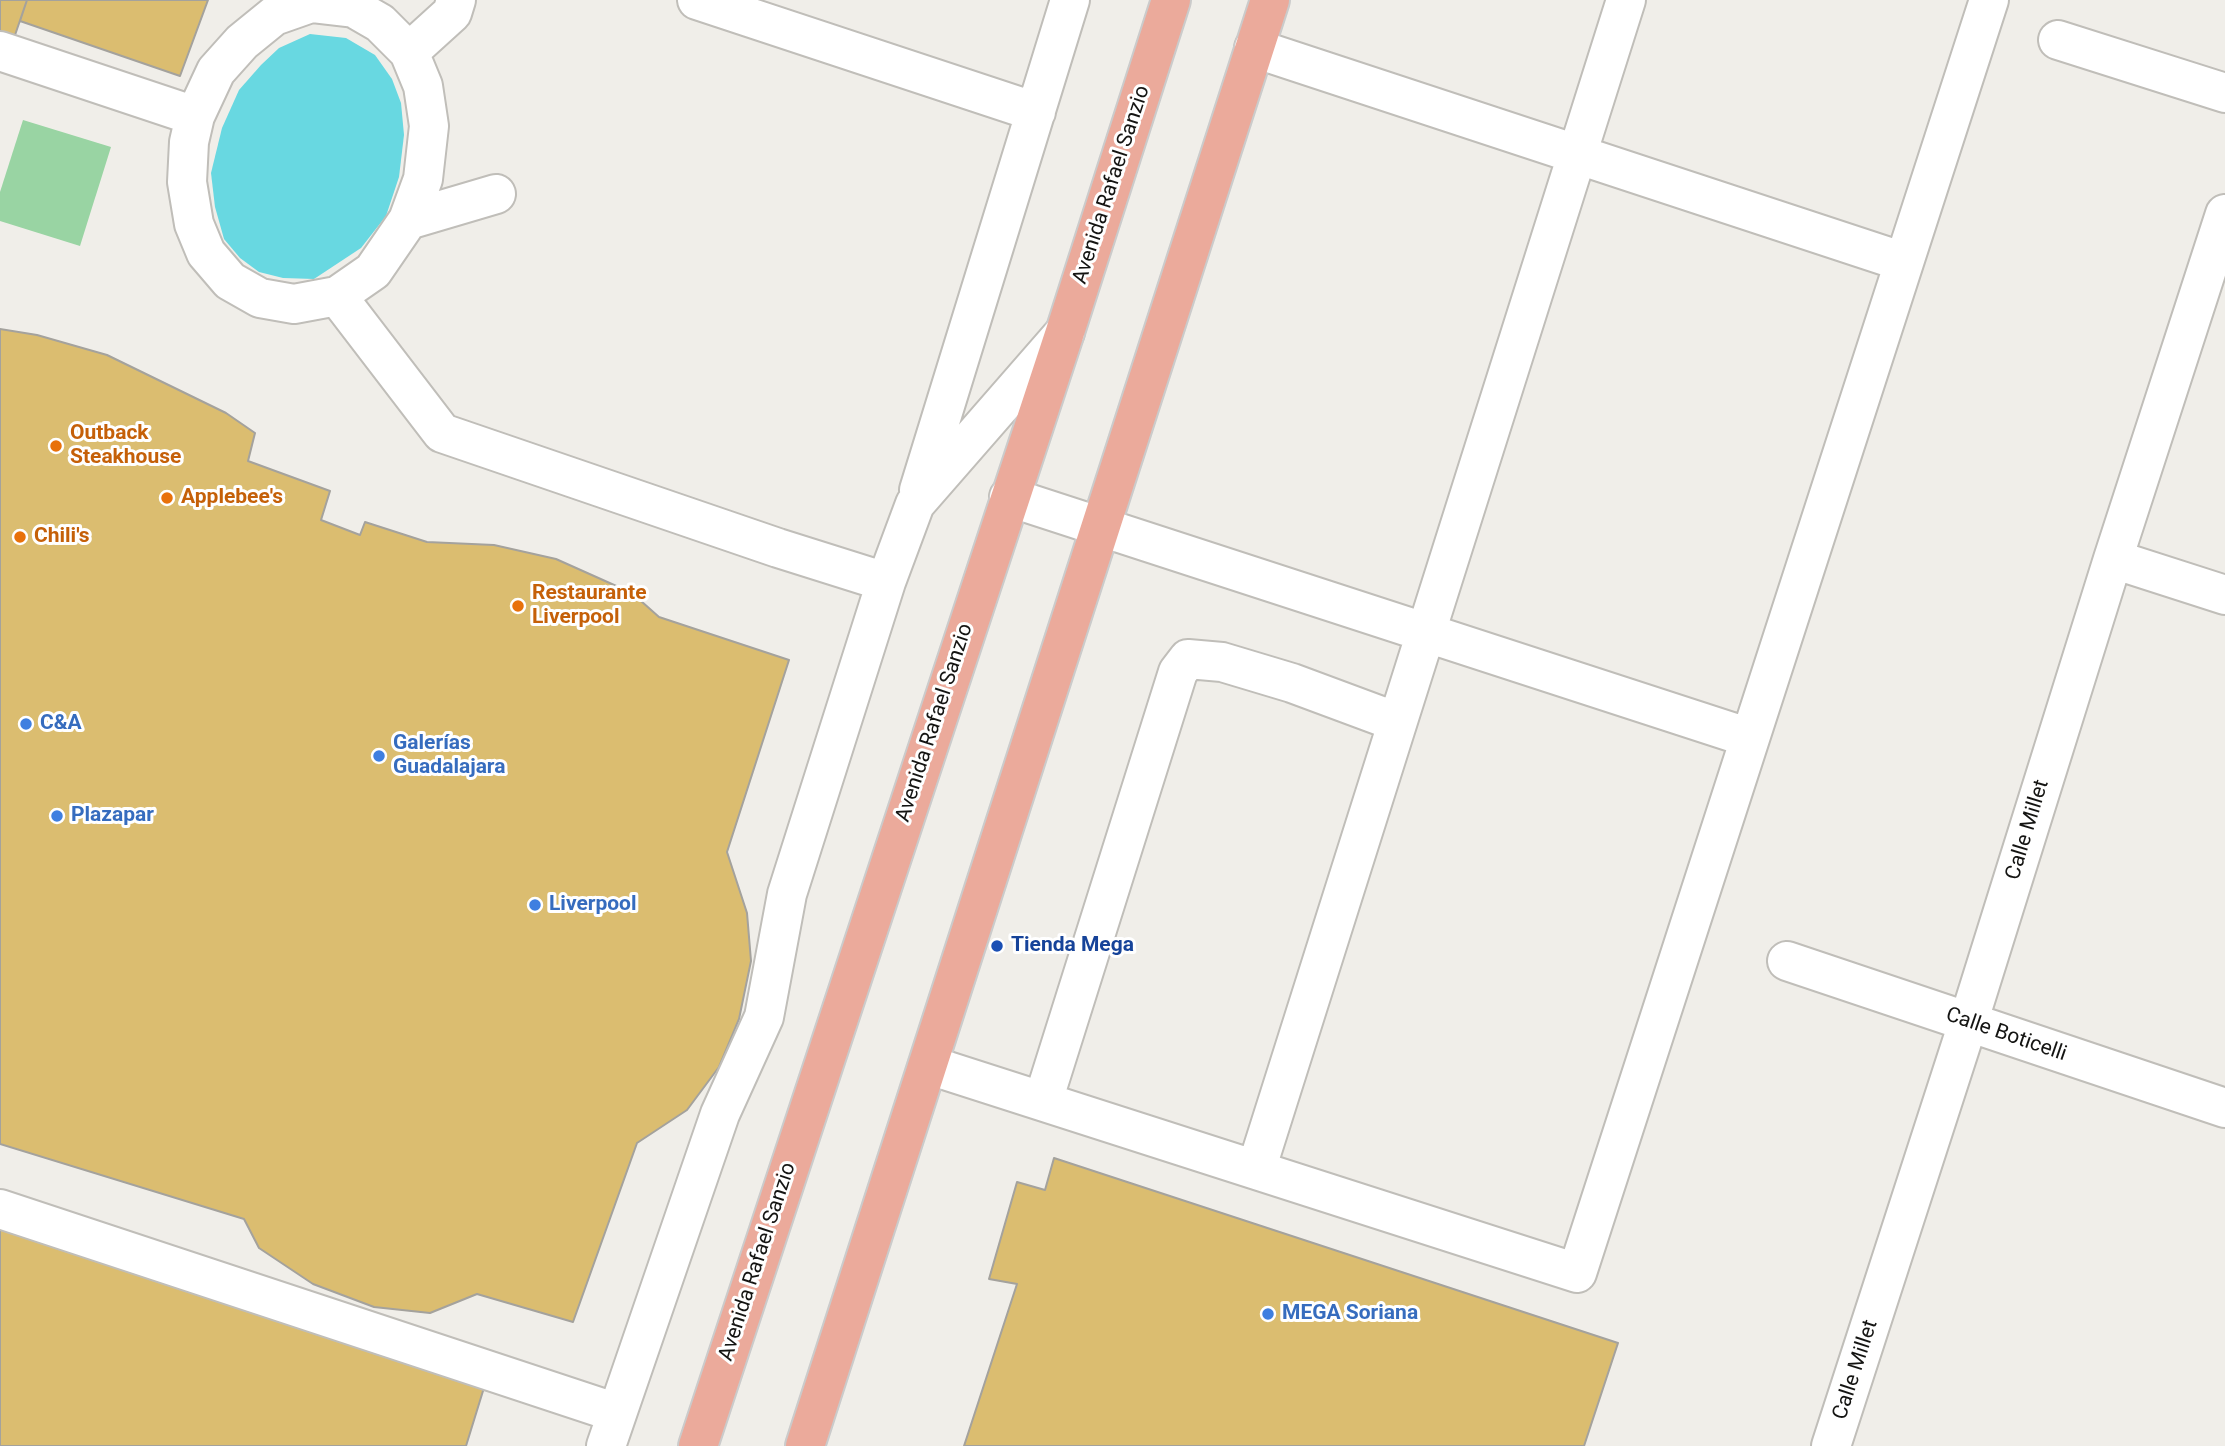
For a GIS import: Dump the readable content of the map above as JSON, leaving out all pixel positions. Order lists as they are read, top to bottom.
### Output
{
  "streets": {
    "main road": ["Avenida Rafael Sanzio"],
    "street": ["Calle Millet", "Calle Boticelli"]
  },
  "crossings": [
    ["Calle Millet", "Calle Boticelli"]
  ],
  "places": [
    "Outback Steakhouse",
    "Applebee's",
    "Chili's",
    "Restaurante Liverpool",
    "C&A",
    "Galerías Guadalajara",
    "Plazapar",
    "Liverpool",
    "Tienda Mega",
    "MEGA Soriana"
  ]
}
